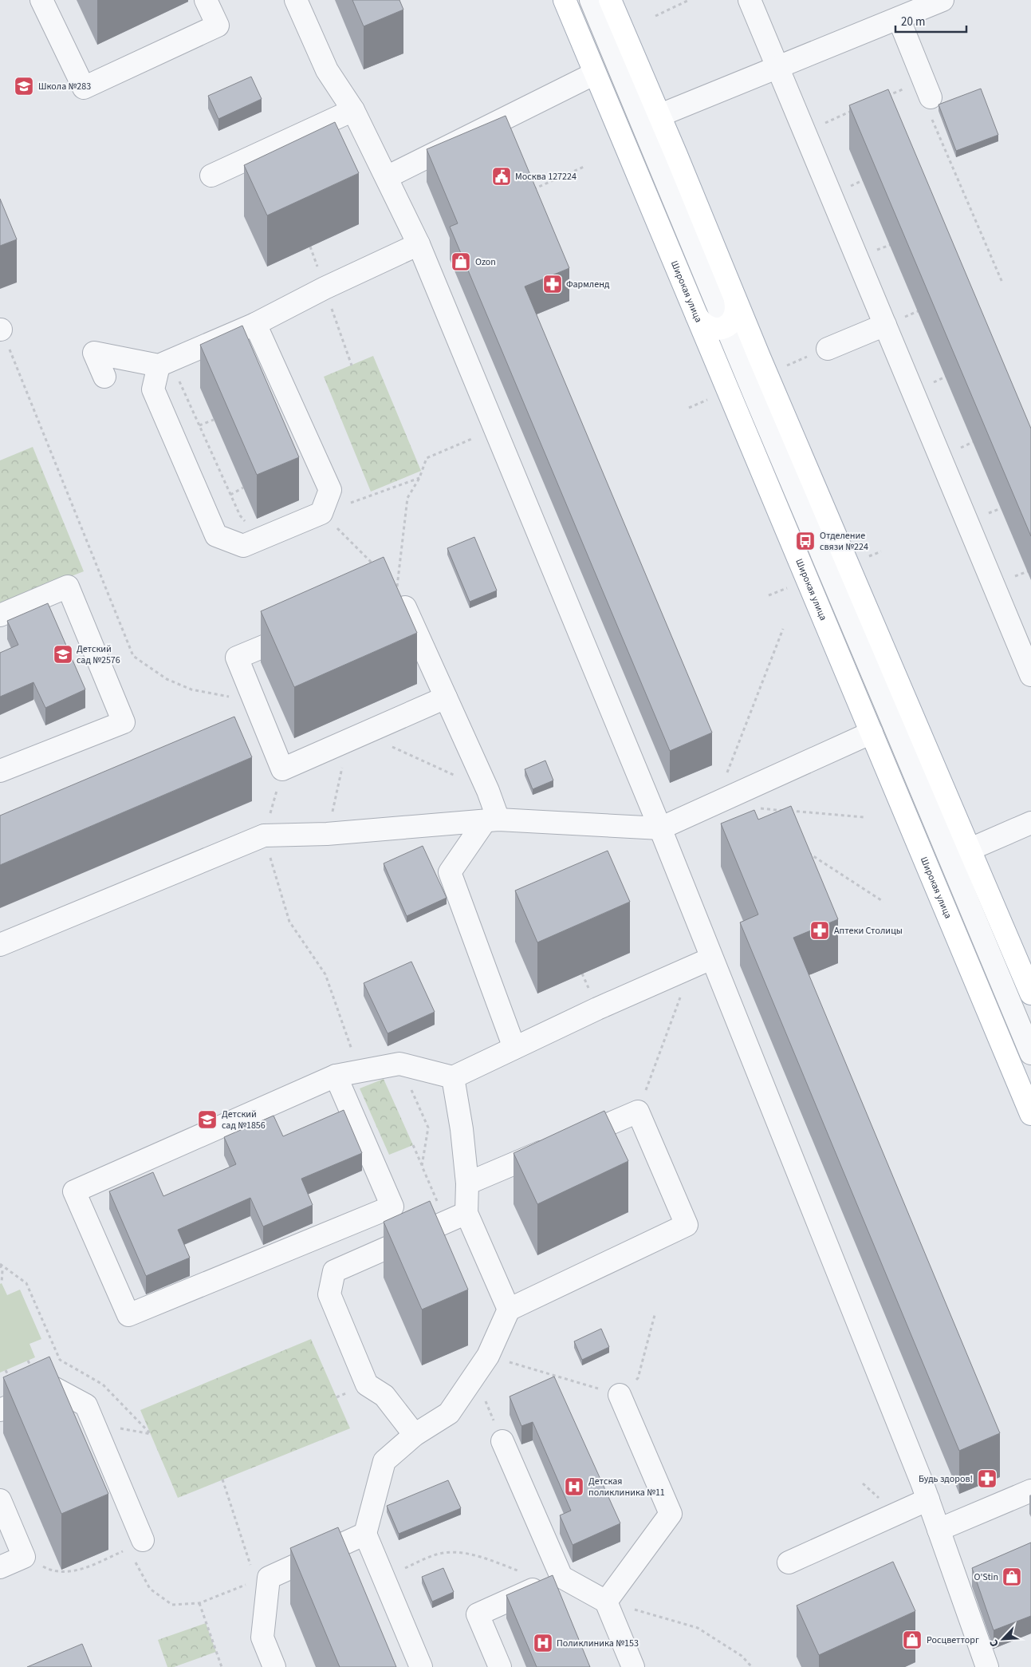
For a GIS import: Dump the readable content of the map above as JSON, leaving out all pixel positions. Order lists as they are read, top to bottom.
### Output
{
  "streets": {
    "main road": ["Широкая улица"]
  },
  "places": {
    "school or university": ["Школа №283", "Детский сад №2576", "Детский сад №1856"],
    "public building": ["Москва 127224"],
    "shop": ["Ozon", "O'Stin", "Росцветторг"],
    "pharmacy": ["Фармленд", "Аптеки Столицы", "Будь здоров!"],
    "bus stop": ["Отделение связи №224"],
    "hospital": ["Детская поликлиника №11", "Поликлиника №153"]
  },
  "scale_bar": "20 m",
  "north": "bottom left"
}
